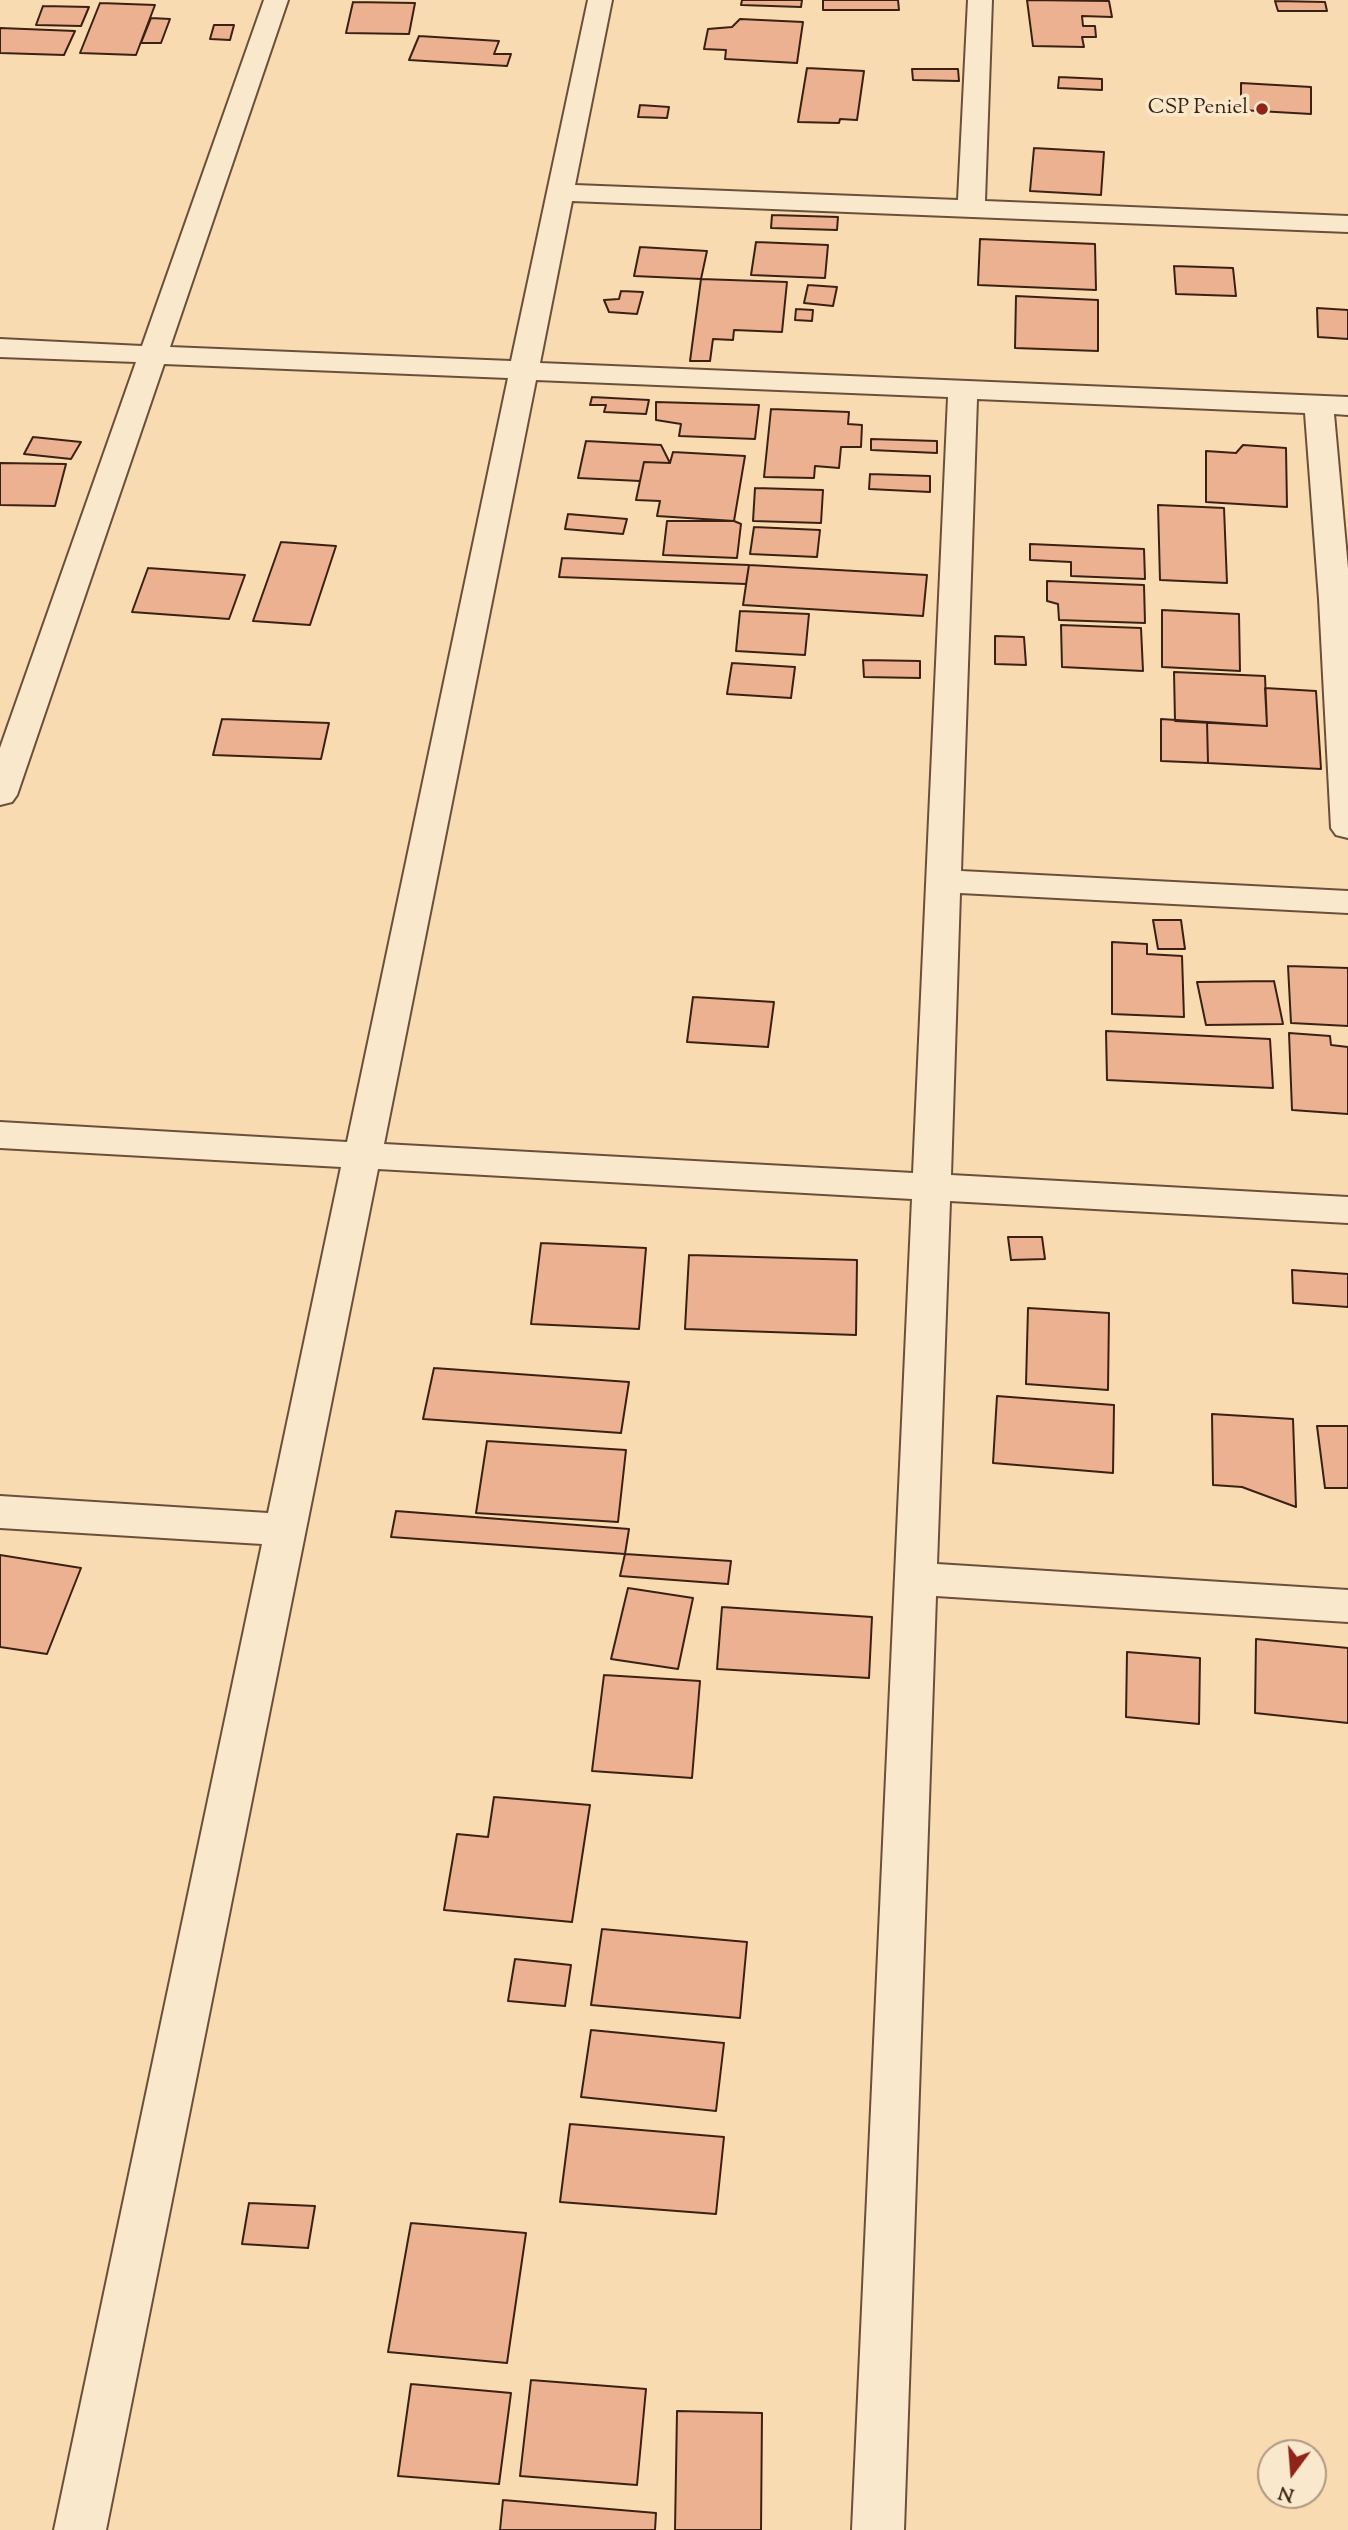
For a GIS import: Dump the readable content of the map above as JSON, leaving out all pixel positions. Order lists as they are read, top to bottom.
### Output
{
  "places": ["CSP Peniel"],
  "north": "bottom"
}
